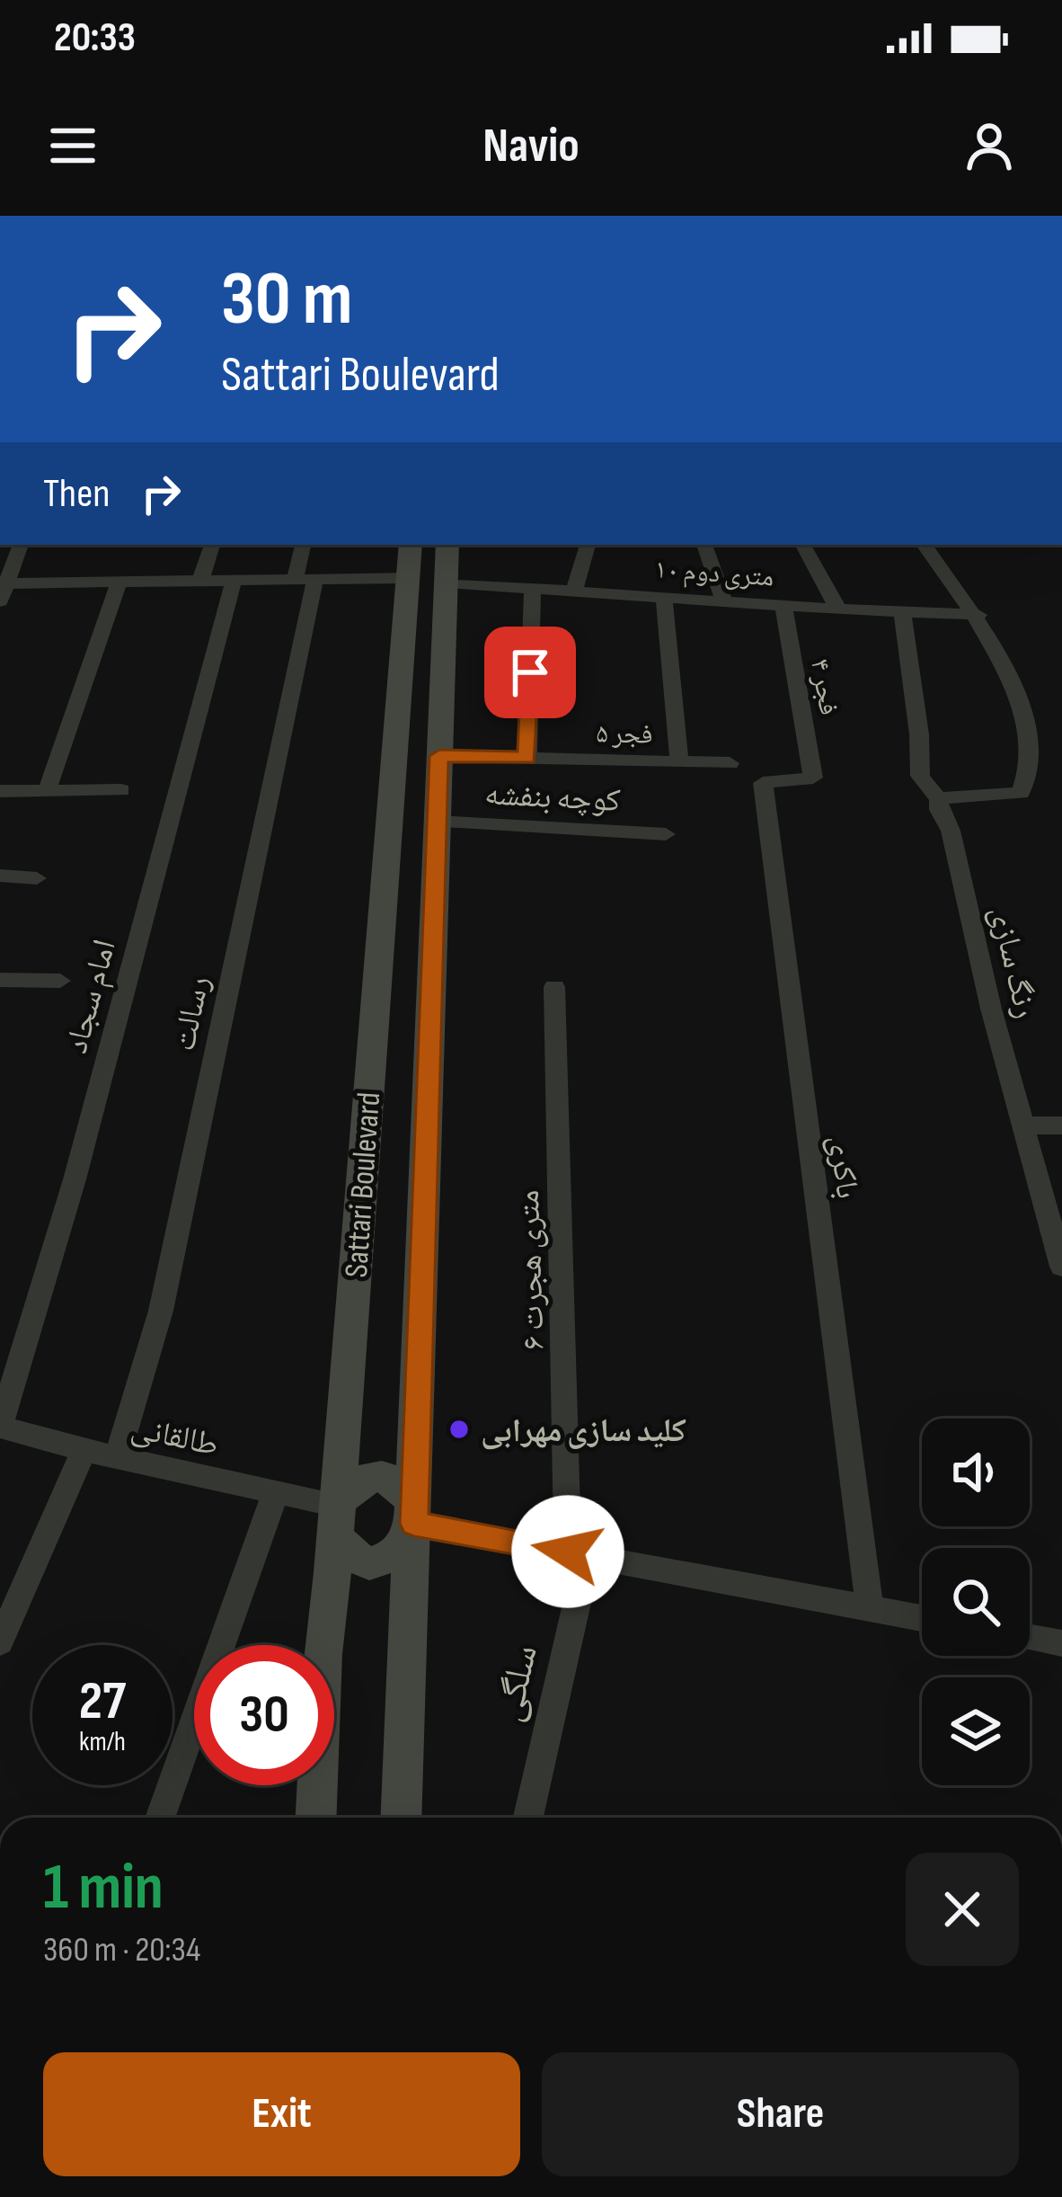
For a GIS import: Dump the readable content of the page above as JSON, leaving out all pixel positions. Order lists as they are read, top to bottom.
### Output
{
  "streets": {
    "main road": ["Sattari Boulevard"],
    "street": [
      "۱۰ متری دوم",
      "فجر ۴",
      "فجر ۵",
      "کوچه بنفشه",
      "رنگ سازی",
      "امام سجاد",
      "رسالت",
      "باکری",
      "۶ متری هجرت",
      "طالقانی",
      "سلگی"
    ]
  },
  "crossings": [
    ["۱۰ متری دوم", "فجر ۴"],
    ["۱۰ متری دوم", "فجر ۵"],
    ["۱۰ متری دوم", "رنگ سازی"],
    ["۱۰ متری دوم", "Sattari Boulevard"],
    ["فجر ۴", "باکری"],
    ["فجر ۵", "Sattari Boulevard"],
    ["کوچه بنفشه", "Sattari Boulevard"],
    ["امام سجاد", "طالقانی"],
    ["رسالت", "طالقانی"],
    ["Sattari Boulevard", "طالقانی"],
    ["۶ متری هجرت", "سلگی"]
  ],
  "places": ["کلید سازی مهرابی"],
  "page": {
    "status": "20:33",
    "header": "Navio",
    "turn": ["30 m", "Sattari Boulevard"],
    "then": "Then",
    "speed": "27 km/h",
    "limit": "30",
    "heading": ["1 min", "360 m · 20:34"],
    "buttons": ["Exit", "Share"]
  }
}
